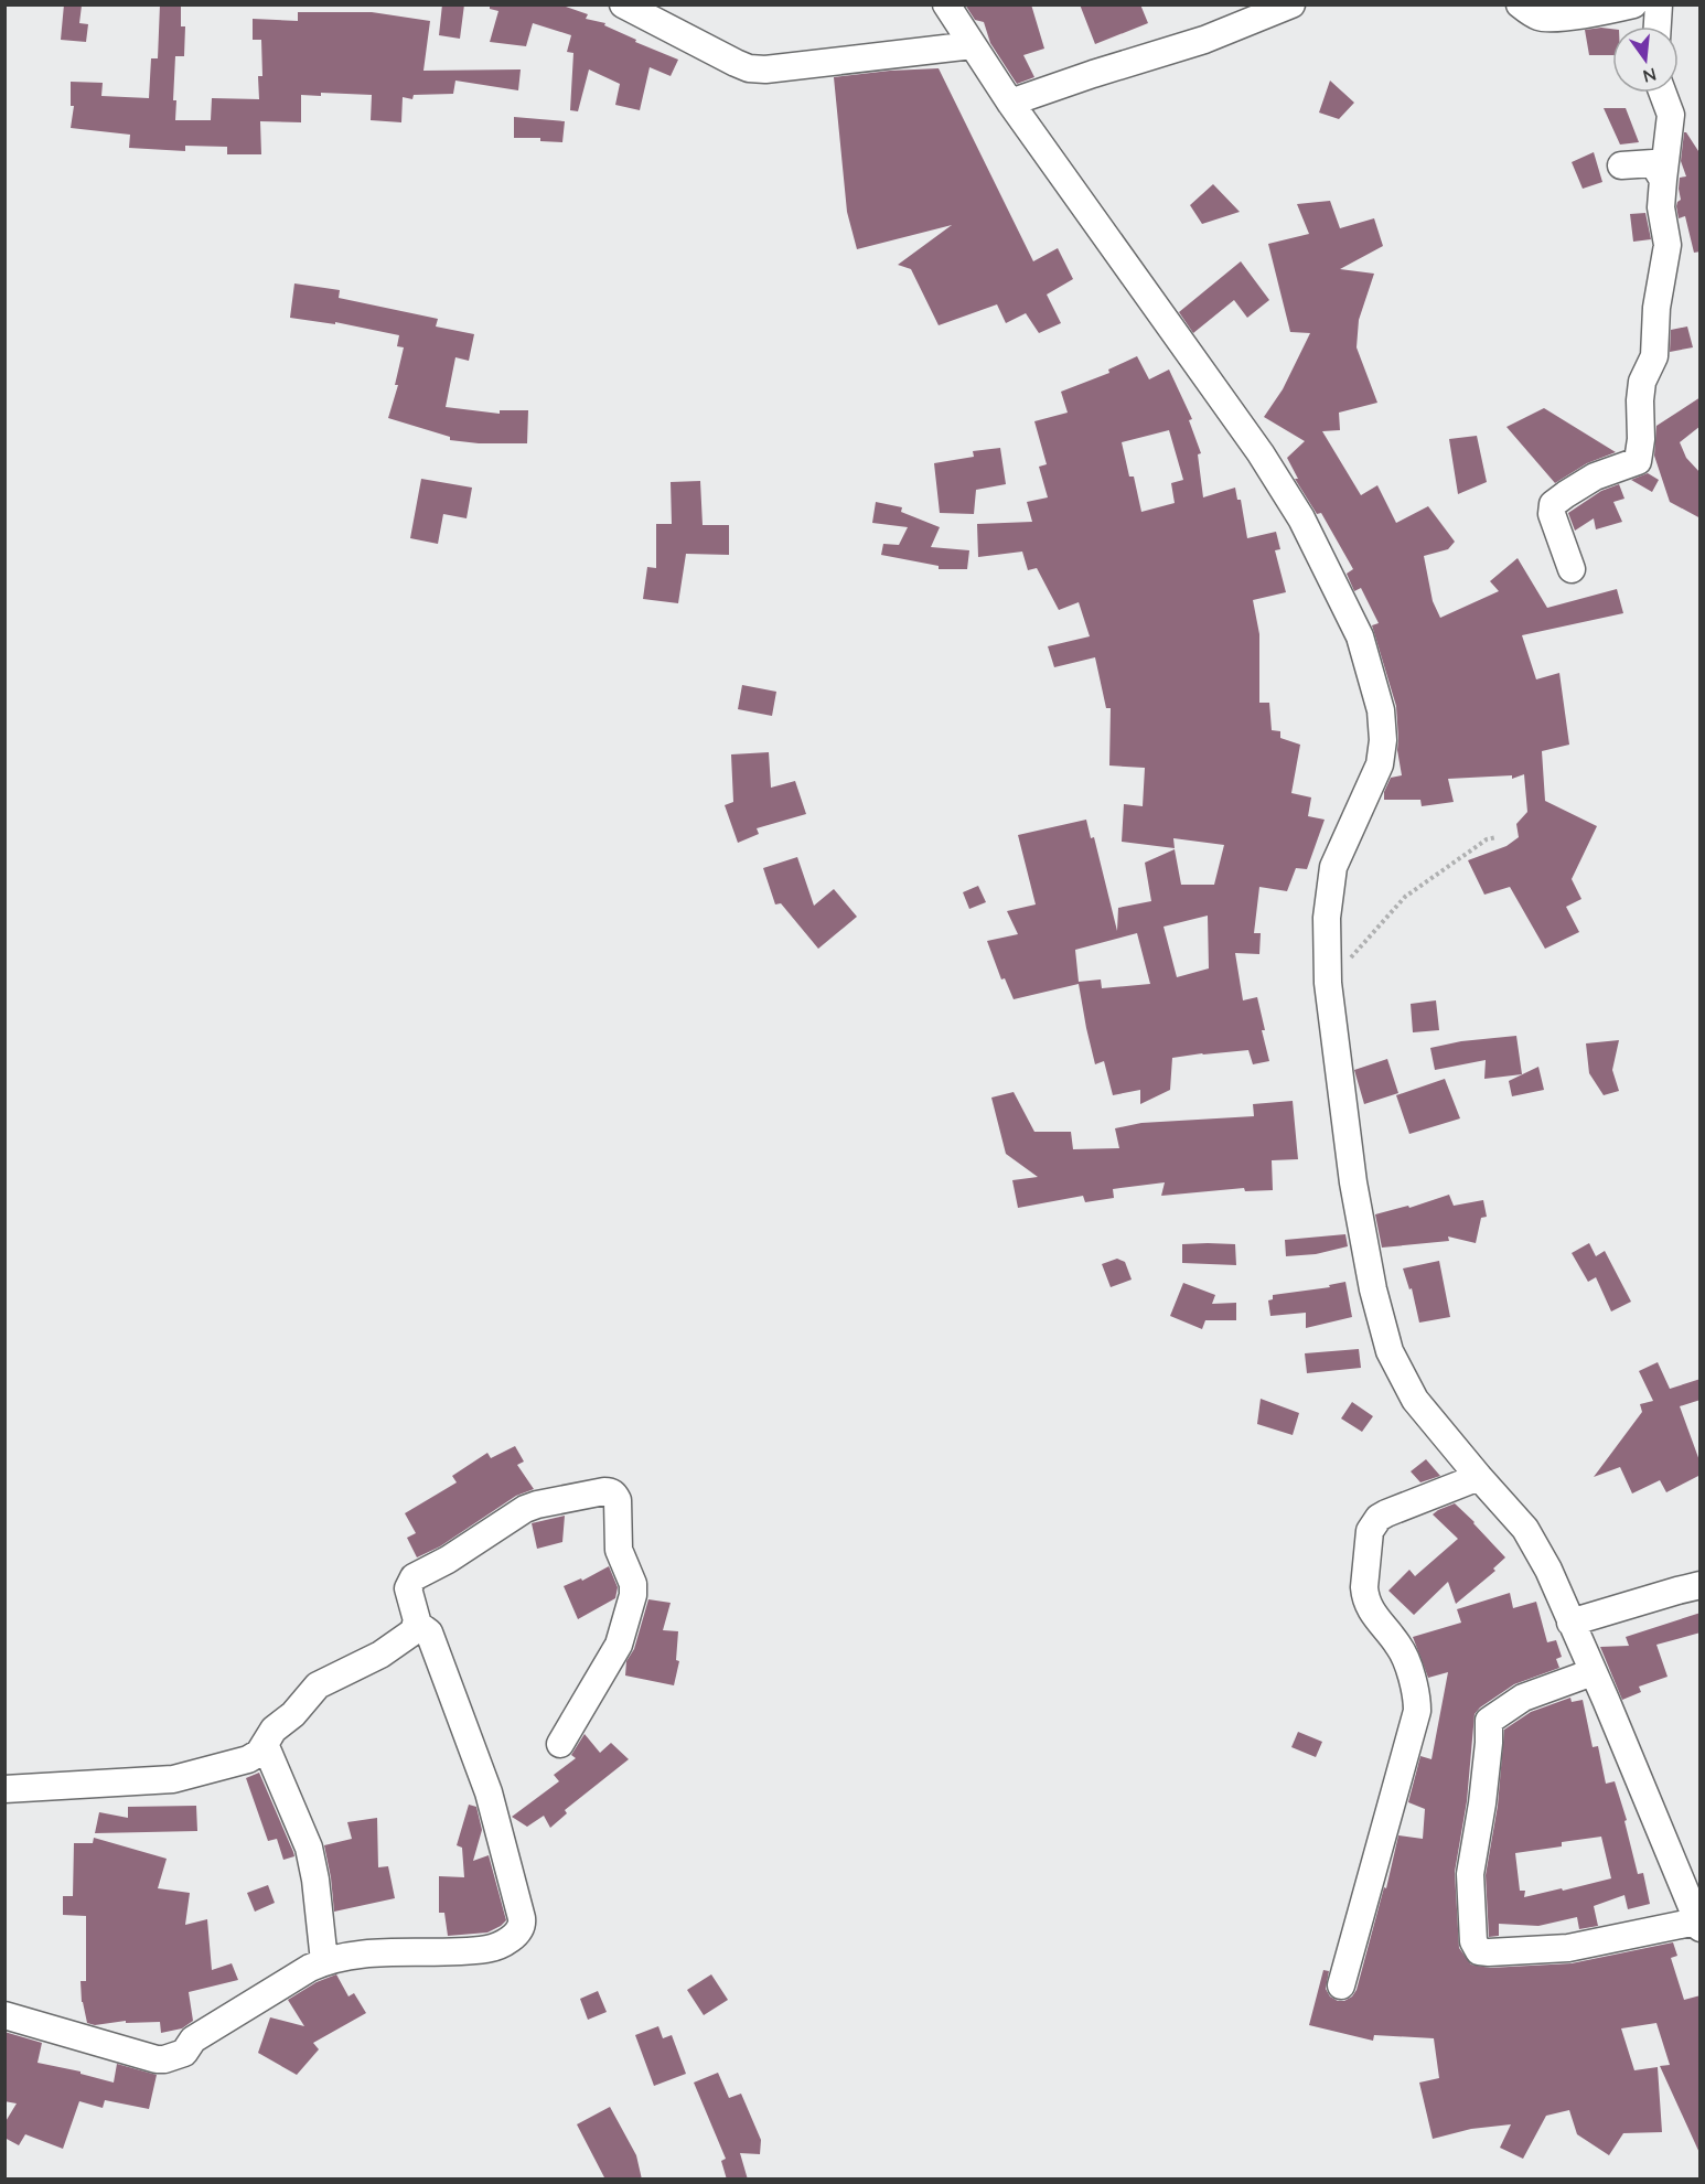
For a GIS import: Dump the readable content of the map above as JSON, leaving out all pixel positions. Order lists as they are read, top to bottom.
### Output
{
  "north": "bottom"
}
